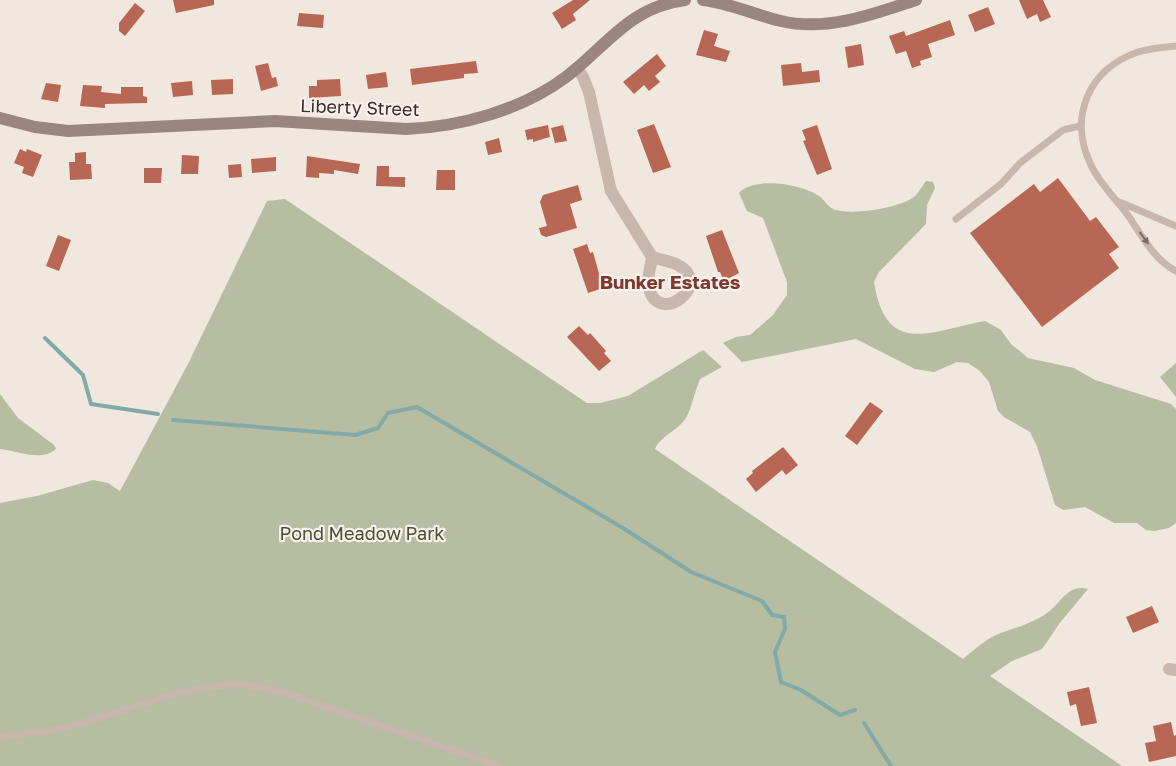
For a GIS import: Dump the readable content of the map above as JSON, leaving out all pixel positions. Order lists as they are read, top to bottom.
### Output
{
  "streets": {
    "main road": ["Liberty Street"]
  },
  "districts": ["Bunker Estates"],
  "parks": ["Pond Meadow Park"]
}
